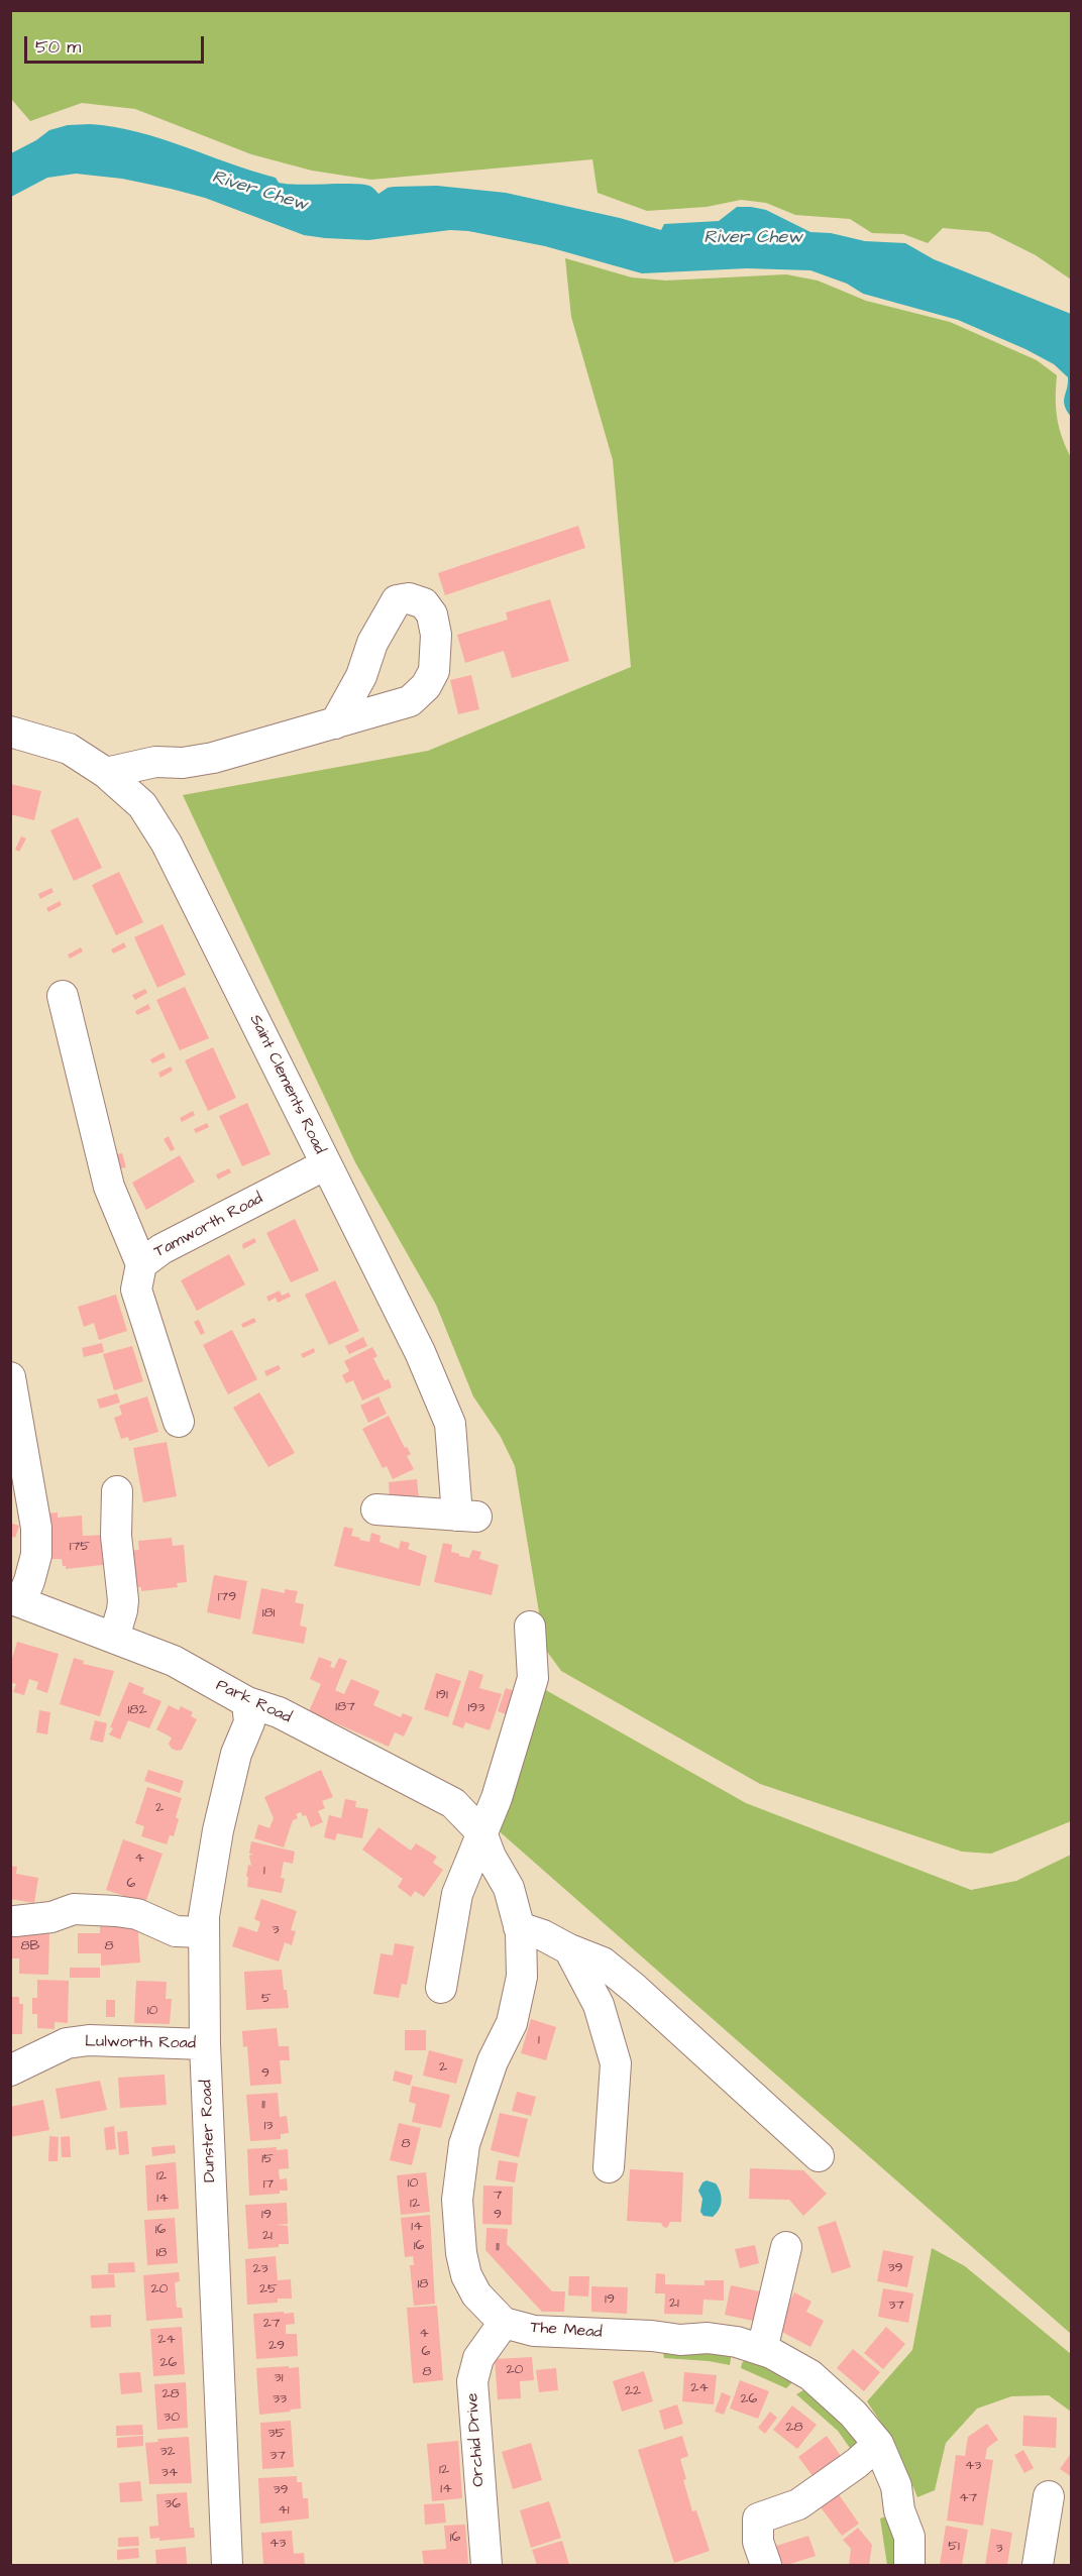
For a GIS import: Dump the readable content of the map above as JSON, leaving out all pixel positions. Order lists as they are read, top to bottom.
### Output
{
  "streets": {
    "street": [
      "Saint Clements Road",
      "Tamworth Road",
      "Park Road",
      "Lulworth Road",
      "Dunster Road",
      "The Mead",
      "Orchid Drive"
    ]
  },
  "crossings": [
    ["Saint Clements Road", "Tamworth Road"],
    ["Park Road", "Dunster Road"],
    ["Lulworth Road", "Dunster Road"],
    ["The Mead", "Orchid Drive"]
  ],
  "water": ["River Chew"],
  "house_numbers": [
    "175",
    "179",
    "181",
    "191",
    "187",
    "193",
    "182",
    "2",
    "4",
    "1",
    "6",
    "3",
    "8B",
    "8",
    "5",
    "10",
    "1",
    "2",
    "9",
    "11",
    "13",
    "8",
    "15",
    "12",
    "10",
    "17",
    "7",
    "14",
    "12",
    "19",
    "9",
    "14",
    "16",
    "21",
    "16",
    "11",
    "18",
    "39",
    "23",
    "18",
    "20",
    "25",
    "19",
    "21",
    "37",
    "27",
    "4",
    "24",
    "29",
    "6",
    "26",
    "20",
    "8",
    "31",
    "24",
    "22",
    "28",
    "33",
    "26",
    "30",
    "28",
    "35",
    "32",
    "37",
    "43",
    "12",
    "34",
    "14",
    "39",
    "47",
    "36",
    "41",
    "16",
    "43",
    "51",
    "3"
  ],
  "scale_bar": "50 m"
}
